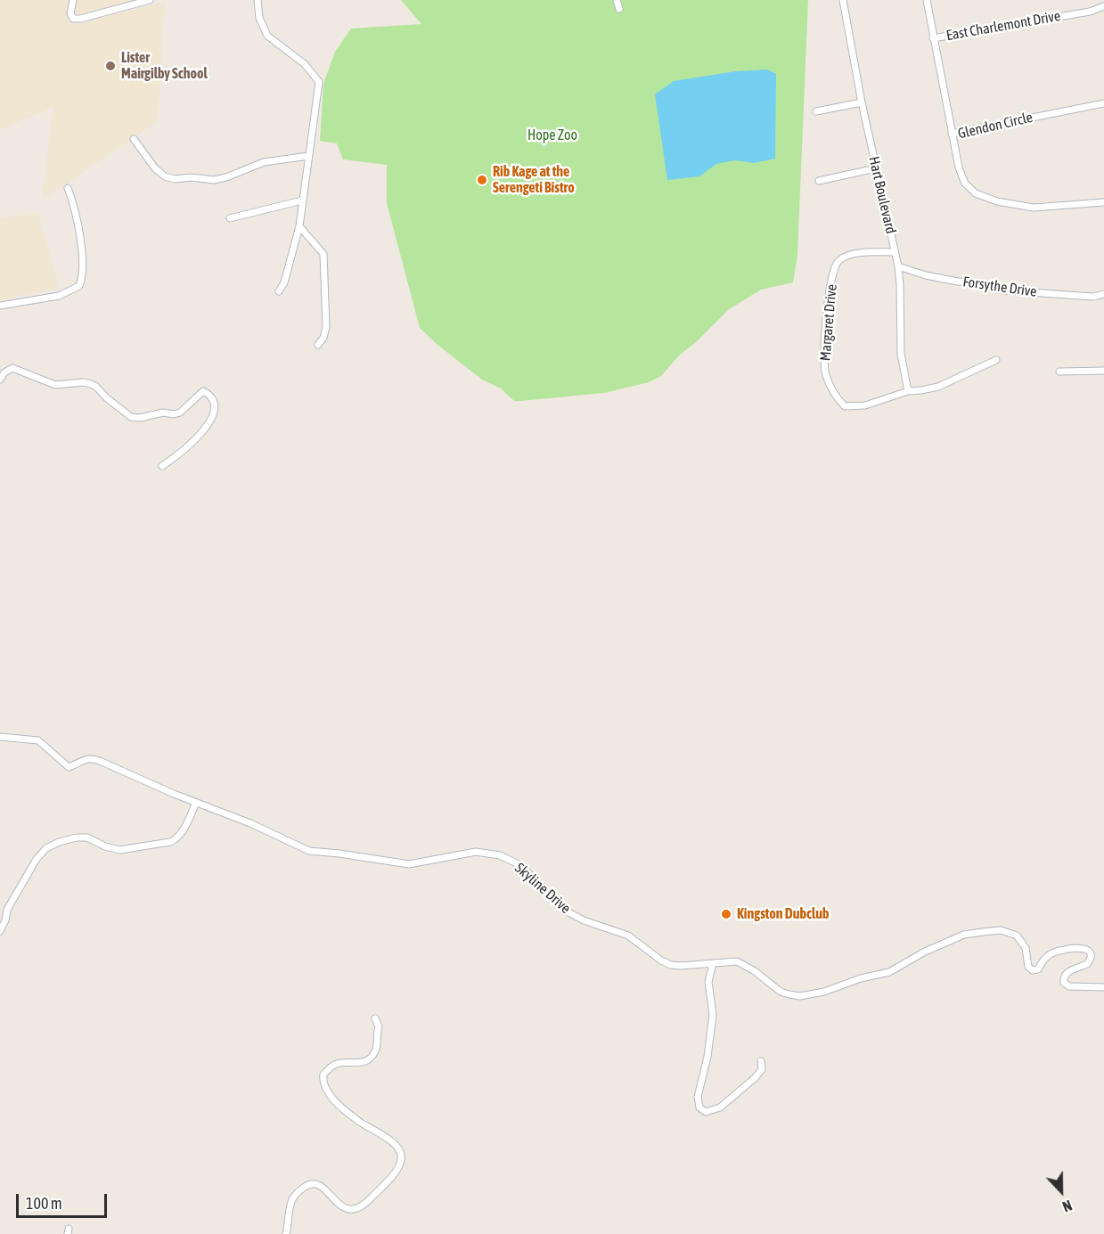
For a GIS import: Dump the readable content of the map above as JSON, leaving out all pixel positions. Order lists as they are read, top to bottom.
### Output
{
  "streets": {
    "street": [
      "East Charlemont Drive",
      "Glendon Circle",
      "Hart Boulevard",
      "Forsythe Drive",
      "Margaret Drive",
      "Skyline Drive"
    ]
  },
  "crossings": [
    ["Hart Boulevard", "Forsythe Drive"],
    ["Hart Boulevard", "Margaret Drive"]
  ],
  "parks": ["Hope Zoo"],
  "places": ["Lister Mairgilby School", "Rib Kage at the Serengeti Bistro", "Kingston Dubclub"],
  "scale_bar": "100 m",
  "north": "bottom"
}
